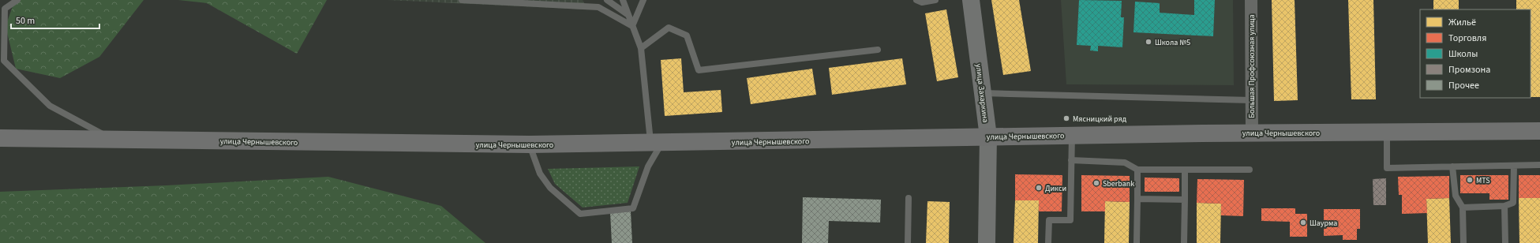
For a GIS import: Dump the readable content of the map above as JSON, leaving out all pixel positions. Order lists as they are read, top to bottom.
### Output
{
  "streets": {
    "main road": ["улица Чернышевского"],
    "street": ["Большая Профсоюзная улица", "улица Захаркина"]
  },
  "crossings": [
    ["Большая Профсоюзная улица", "улица Чернышевского"],
    ["улица Захаркина", "улица Чернышевского"]
  ],
  "places": [
    "Школа №5",
    "Мясницкий ряд",
    "MTS",
    "Sberbank",
    "Дикси",
    "Шаурма"
  ],
  "legend": [
    "Жильё",
    "Торговля",
    "Школы",
    "Промзона",
    "Прочее"
  ],
  "scale_bar": "50 m"
}
